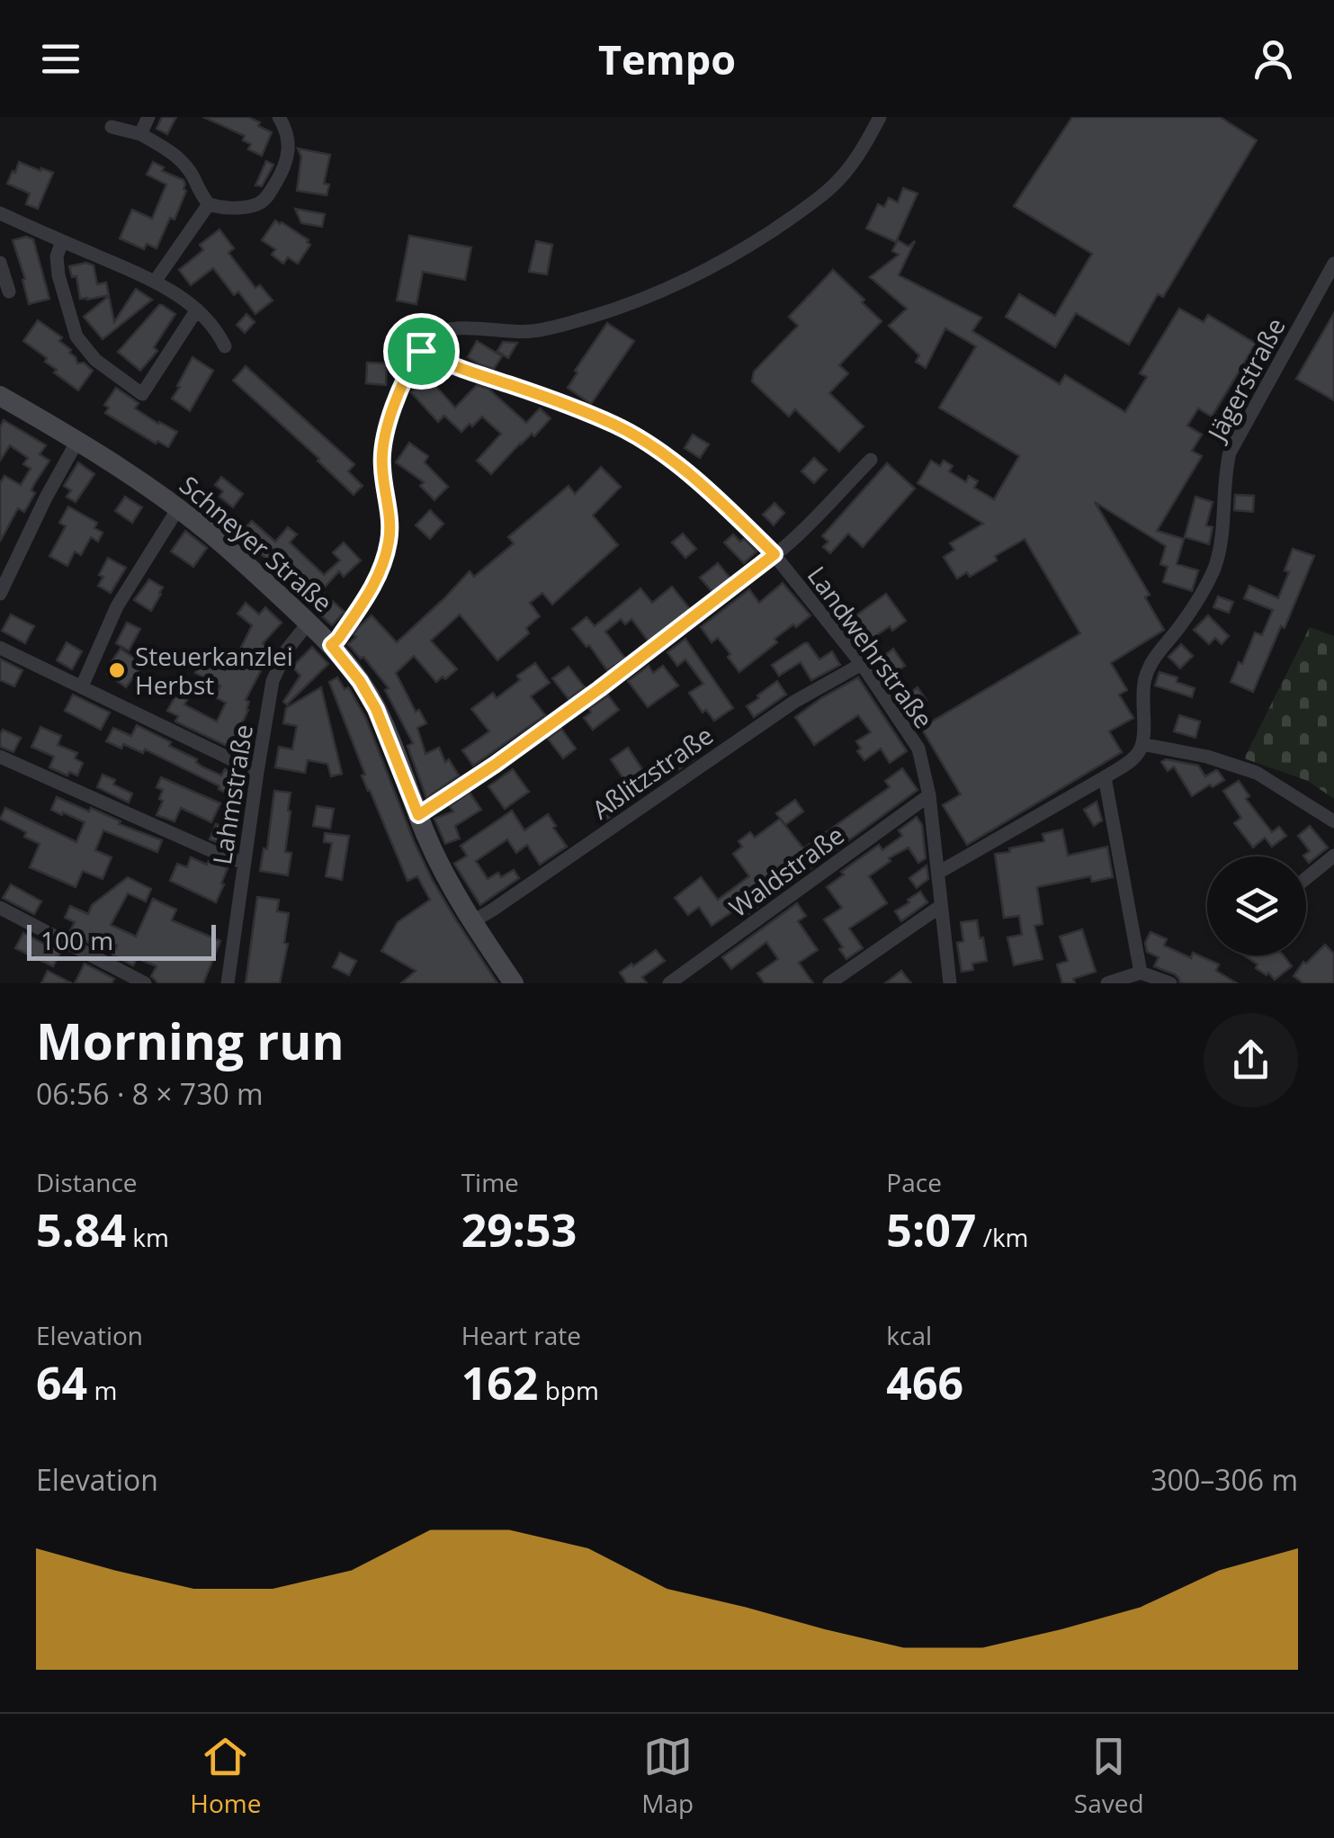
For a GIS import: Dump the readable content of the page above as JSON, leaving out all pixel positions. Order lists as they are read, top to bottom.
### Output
{
  "streets": {
    "street": [
      "Jägerstraße",
      "Schneyer Straße",
      "Landwehrstraße",
      "Aßlitzstraße",
      "Lahmstraße",
      "Waldstraße"
    ]
  },
  "crossings": [
    ["Schneyer Straße", "Aßlitzstraße"],
    ["Schneyer Straße", "Lahmstraße"],
    ["Landwehrstraße", "Aßlitzstraße"],
    ["Landwehrstraße", "Waldstraße"]
  ],
  "places": ["Steuerkanzlei Herbst"],
  "scale_bar": "100 m",
  "page": {
    "header": "Tempo",
    "scale": "100 m",
    "heading": ["Morning run", "06:56 · 8 × 730 m"],
    "stats": [
      ["Distance", "5.84 km"],
      ["Time", "29:53"],
      ["Pace", "5:07 /km"],
      ["Elevation", "64 m"],
      ["Heart rate", "162 bpm"],
      ["kcal", "466"]
    ],
    "chart": ["Elevation", "300–306 m"],
    "tabs": ["Home", "Map", "Saved"]
  }
}
